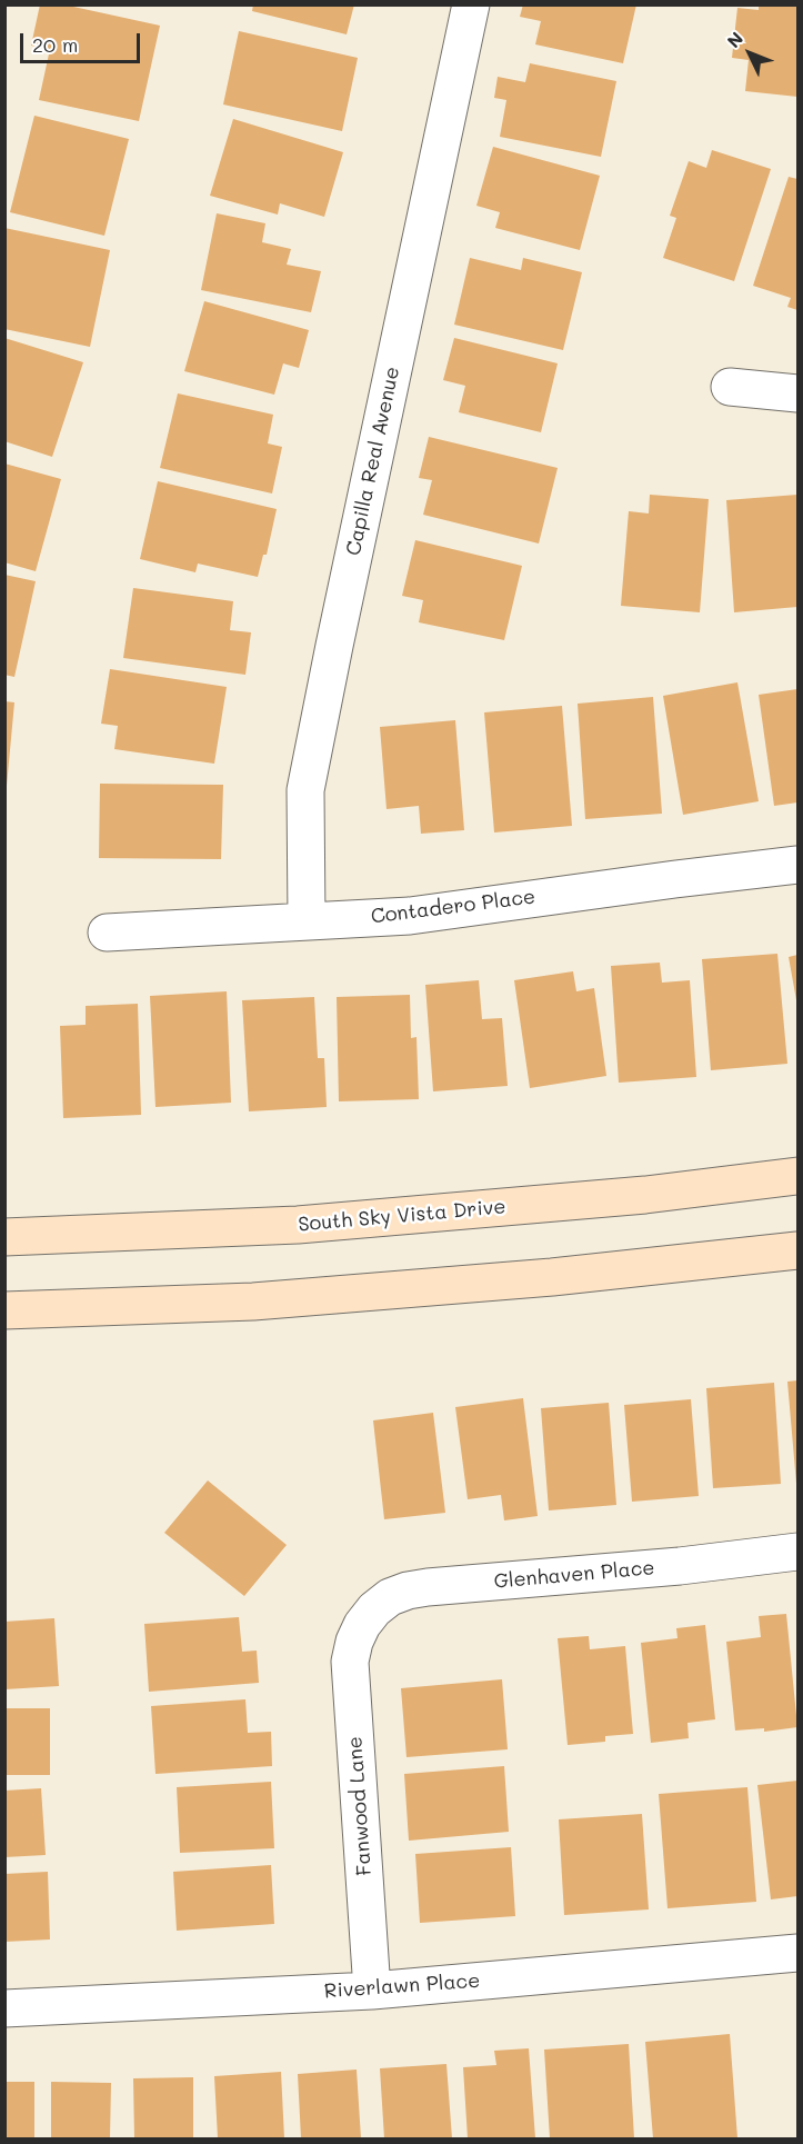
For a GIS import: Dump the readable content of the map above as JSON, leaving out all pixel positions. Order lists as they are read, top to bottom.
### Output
{
  "streets": {
    "main road": ["South Sky Vista Drive"],
    "street": [
      "Capilla Real Avenue",
      "Contadero Place",
      "Glenhaven Place",
      "Fanwood Lane",
      "Riverlawn Place"
    ]
  },
  "crossings": [
    ["Capilla Real Avenue", "Contadero Place"],
    ["Glenhaven Place", "Fanwood Lane"],
    ["Fanwood Lane", "Riverlawn Place"]
  ],
  "scale_bar": "20 m",
  "north": "top left"
}
